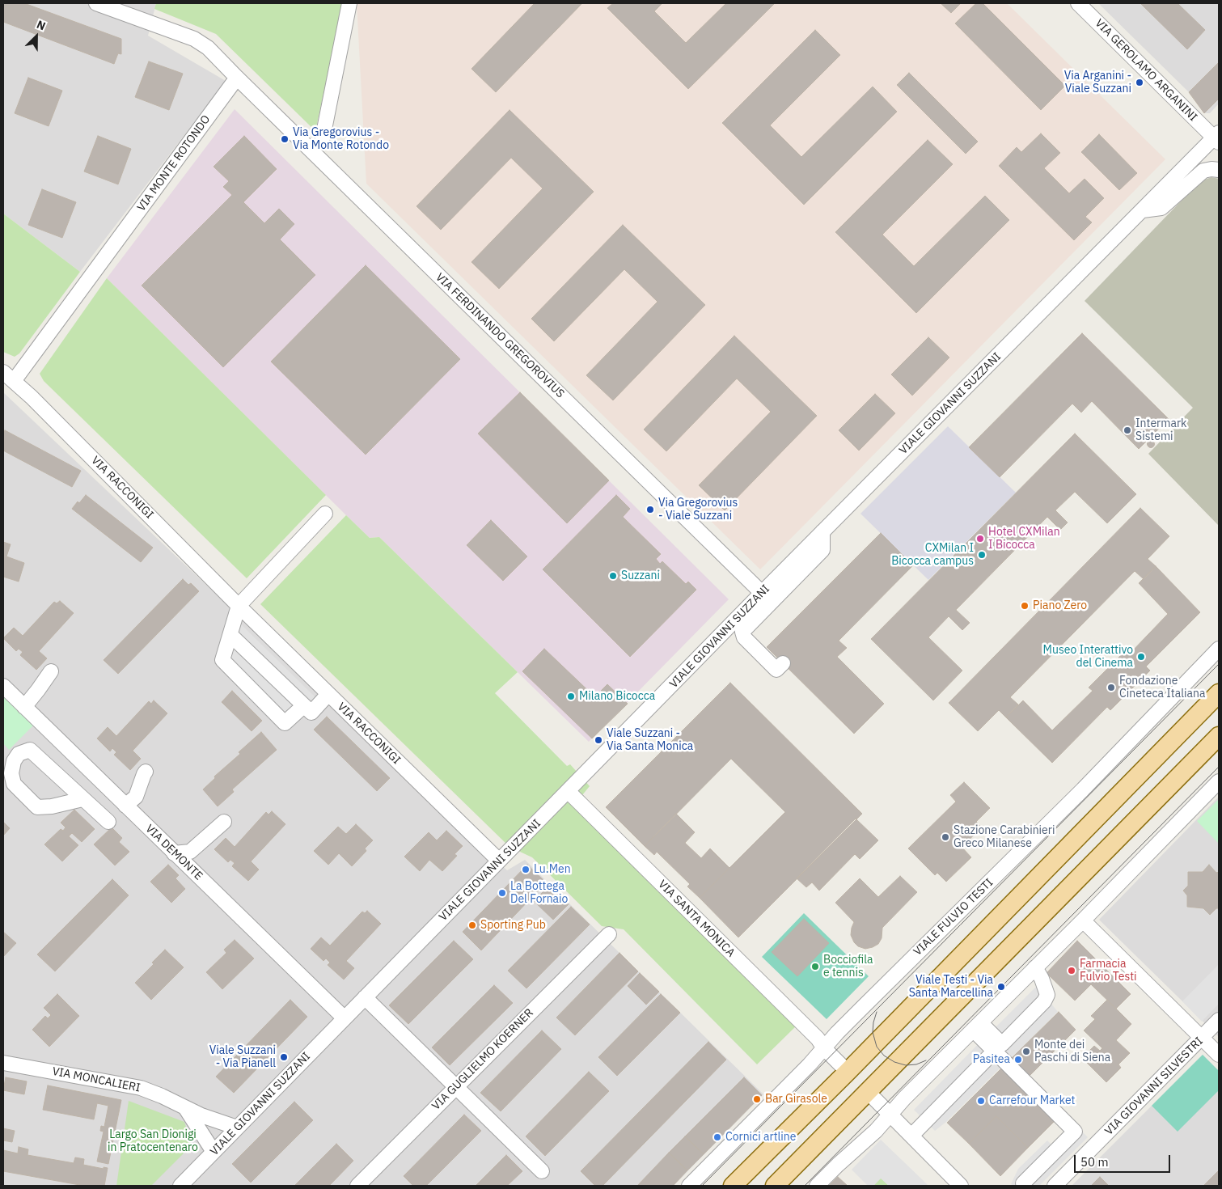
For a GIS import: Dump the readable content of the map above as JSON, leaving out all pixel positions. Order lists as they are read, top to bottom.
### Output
{
  "streets": {
    "street": [
      "VIA GEROLAMO ARGANINI",
      "VIA MONTE ROTONDO",
      "VIA FERDINANDO GREGOROVIUS",
      "VIALE GIOVANNI SUZZANI",
      "VIA RACCONIGI",
      "VIA DEMONTE",
      "VIALE FULVIO TESTI",
      "VIA SANTA MONICA",
      "VIA GUGLIELMO KOERNER",
      "VIA MONCALIERI",
      "VIA GIOVANNI SILVESTRI"
    ]
  },
  "crossings": [
    ["VIA GEROLAMO ARGANINI", "VIALE GIOVANNI SUZZANI"],
    ["VIA MONTE ROTONDO", "VIA FERDINANDO GREGOROVIUS"],
    ["VIA MONTE ROTONDO", "VIA RACCONIGI"],
    ["VIA FERDINANDO GREGOROVIUS", "VIALE GIOVANNI SUZZANI"],
    ["VIALE GIOVANNI SUZZANI", "VIA RACCONIGI"],
    ["VIALE GIOVANNI SUZZANI", "VIA DEMONTE"],
    ["VIALE GIOVANNI SUZZANI", "VIA SANTA MONICA"],
    ["VIALE GIOVANNI SUZZANI", "VIA MONCALIERI"],
    ["VIALE FULVIO TESTI", "VIA SANTA MONICA"]
  ],
  "parks": ["Largo San Dionigi in Pratocentenaro"],
  "places": [
    "Via Arganini - Viale Suzzani",
    "Via Gregorovius - Via Monte Rotondo",
    "Intermark Sistemi",
    "Via Gregorovius - Viale Suzzani",
    "Hotel CXMilan I Bicocca",
    "CXMilan I Bicocca campus",
    "Suzzani",
    "Piano Zero",
    "Museo Interattivo del Cinema",
    "Fondazione Cineteca Italiana",
    "Milano Bicocca",
    "Viale Suzzani - Via Santa Monica",
    "Stazione Carabinieri Greco Milanese",
    "Lu.Men",
    "La Bottega Del Fornaio",
    "Sporting Pub",
    "Bocciofila e tennis",
    "Farmacia Fulvio Testi",
    "Viale Testi - Via Santa Marcellina",
    "Monte dei Paschi di Siena",
    "Viale Suzzani - Via Pianell",
    "Pasitea",
    "Bar Girasole",
    "Carrefour Market",
    "Cornici artline"
  ],
  "scale_bar": "50 m",
  "north": "top right"
}
